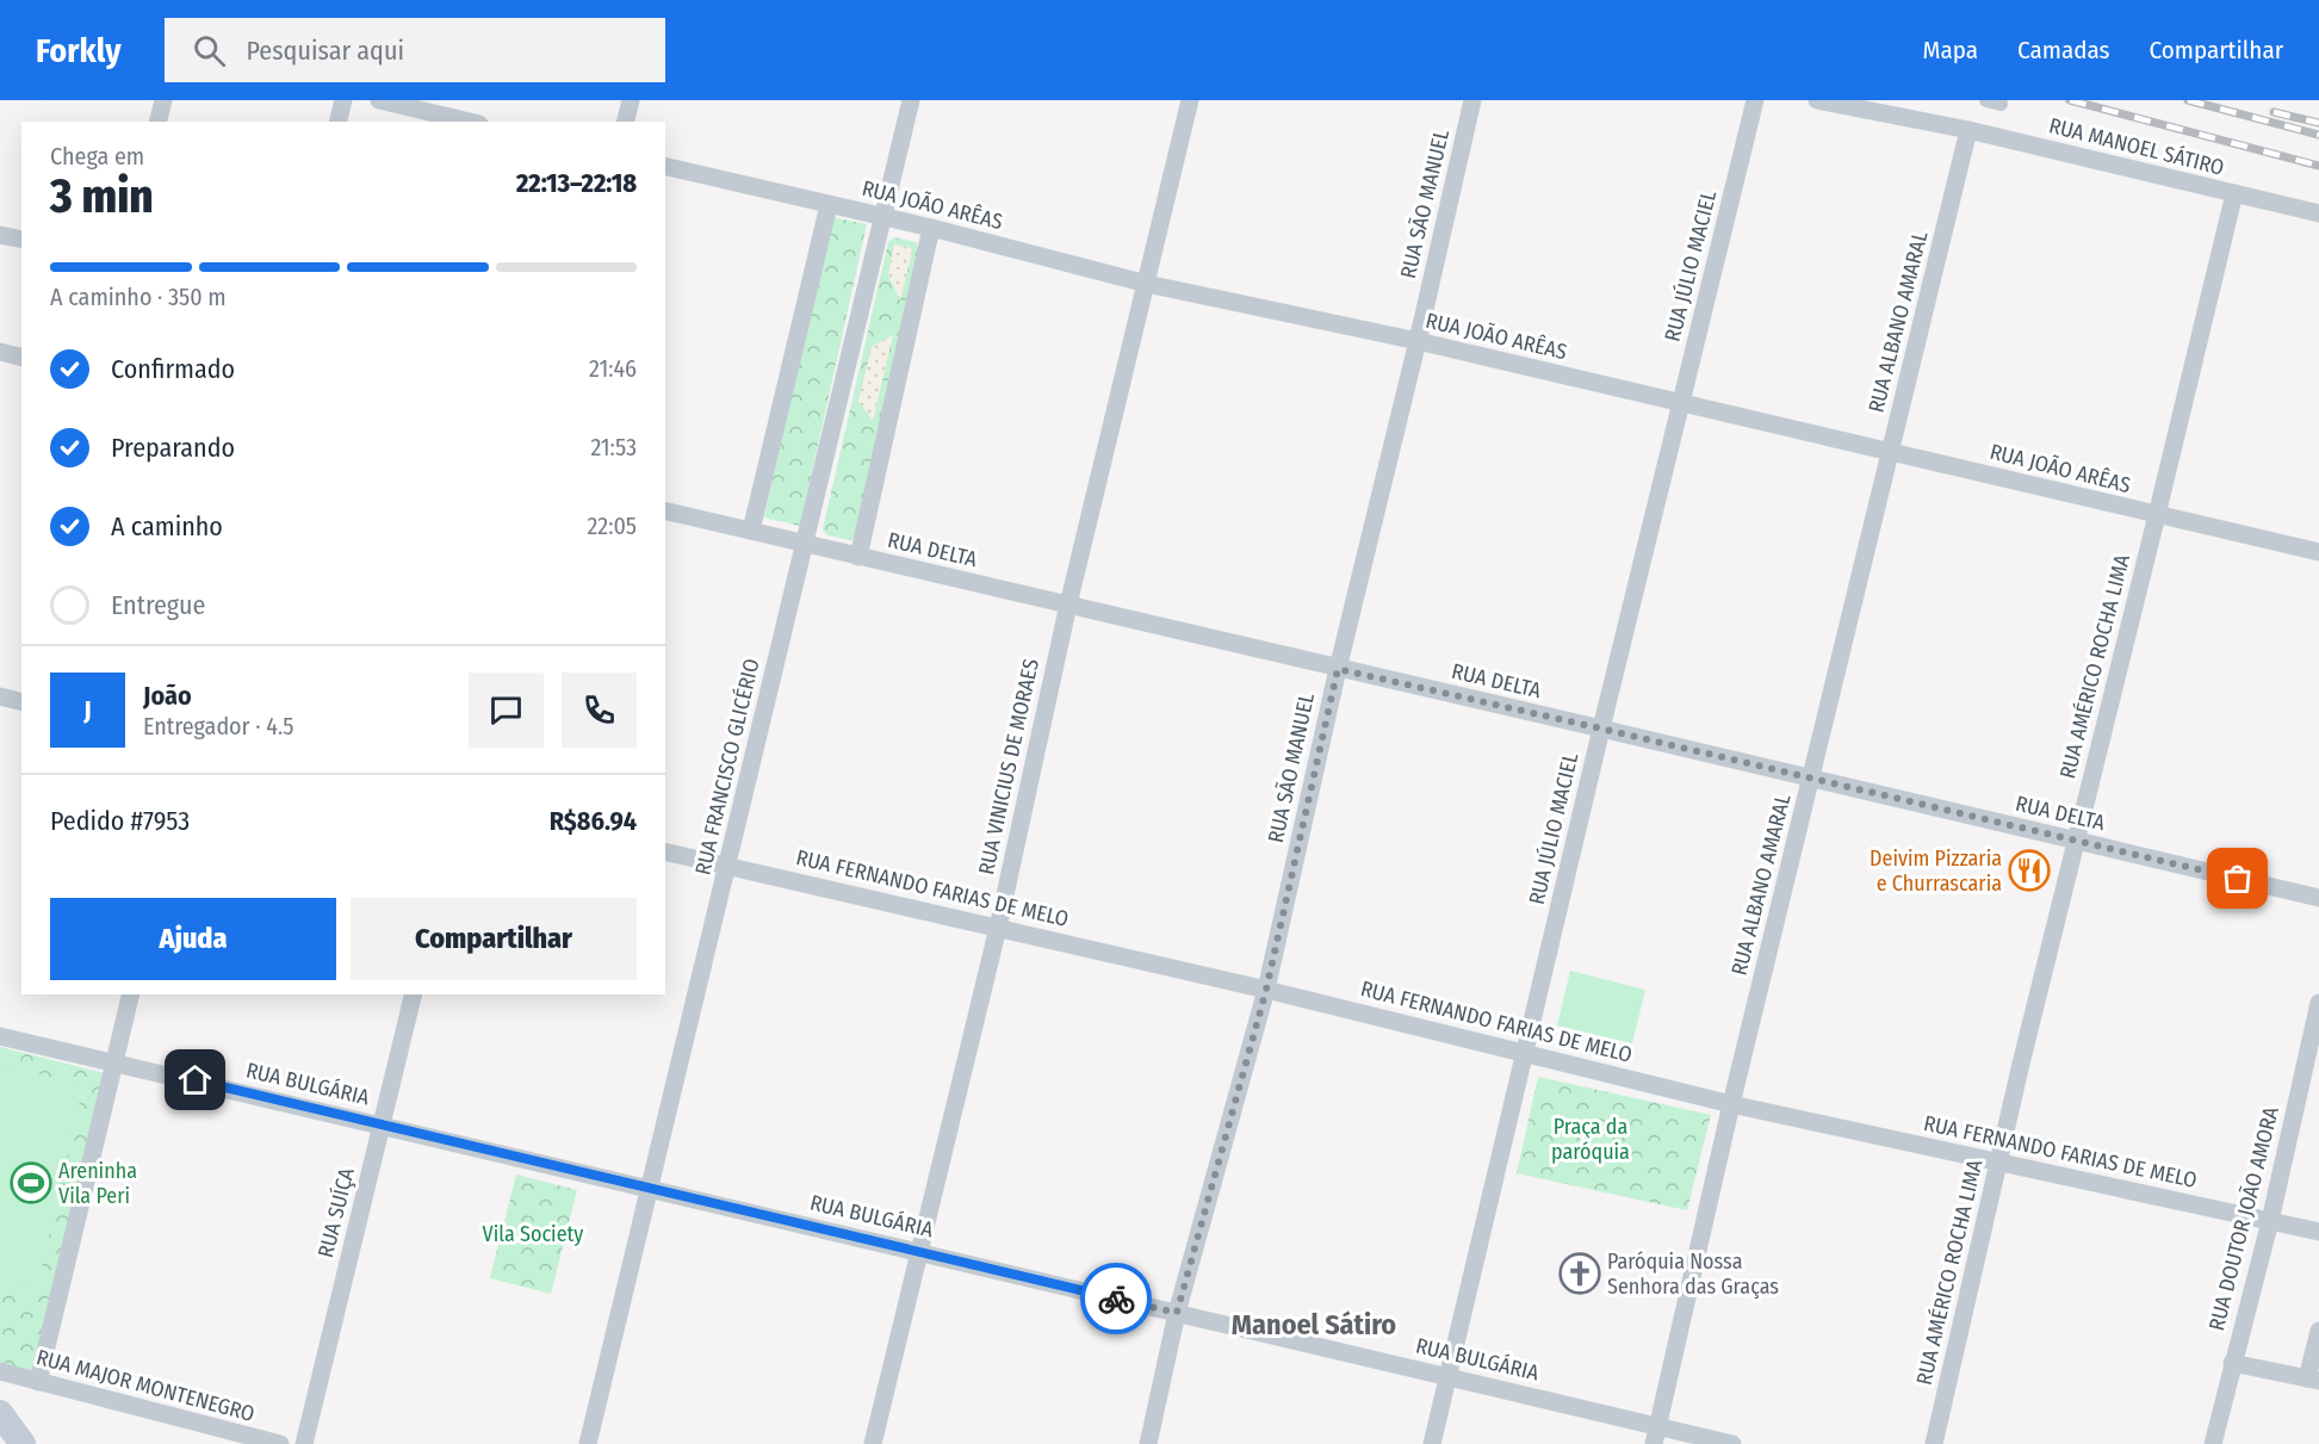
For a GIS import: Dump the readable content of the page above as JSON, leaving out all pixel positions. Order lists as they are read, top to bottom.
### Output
{
  "streets": {
    "street": [
      "RUA MANOEL SÁTIRO",
      "RUA SÃO MANUEL",
      "RUA JOÃO ARÊAS",
      "RUA JÚLIO MACIEL",
      "RUA ALBANO AMARAL",
      "RUA DELTA",
      "RUA AMÉRICO ROCHA LIMA",
      "RUA FRANCISCO GLICÉRIO",
      "RUA VINICIUS DE MORAES",
      "RUA FERNANDO FARIAS DE MELO",
      "RUA BULGÁRIA",
      "RUA SUÍÇA",
      "RUA DOUTOR JOÃO AMORA",
      "RUA MAJOR MONTENEGRO"
    ]
  },
  "crossings": [
    ["RUA MANOEL SÁTIRO", "RUA ALBANO AMARAL"],
    ["RUA MANOEL SÁTIRO", "RUA AMÉRICO ROCHA LIMA"],
    ["RUA SÃO MANUEL", "RUA JOÃO ARÊAS"],
    ["RUA SÃO MANUEL", "RUA DELTA"],
    ["RUA SÃO MANUEL", "RUA FERNANDO FARIAS DE MELO"],
    ["RUA SÃO MANUEL", "RUA BULGÁRIA"],
    ["RUA JOÃO ARÊAS", "RUA JÚLIO MACIEL"],
    ["RUA JOÃO ARÊAS", "RUA ALBANO AMARAL"],
    ["RUA JOÃO ARÊAS", "RUA AMÉRICO ROCHA LIMA"],
    ["RUA JOÃO ARÊAS", "RUA FRANCISCO GLICÉRIO"],
    ["RUA JOÃO ARÊAS", "RUA VINICIUS DE MORAES"],
    ["RUA JÚLIO MACIEL", "RUA DELTA"],
    ["RUA JÚLIO MACIEL", "RUA FERNANDO FARIAS DE MELO"],
    ["RUA JÚLIO MACIEL", "RUA BULGÁRIA"],
    ["RUA ALBANO AMARAL", "RUA DELTA"],
    ["RUA ALBANO AMARAL", "RUA FERNANDO FARIAS DE MELO"],
    ["RUA ALBANO AMARAL", "RUA BULGÁRIA"],
    ["RUA DELTA", "RUA AMÉRICO ROCHA LIMA"],
    ["RUA DELTA", "RUA FRANCISCO GLICÉRIO"],
    ["RUA DELTA", "RUA VINICIUS DE MORAES"],
    ["RUA AMÉRICO ROCHA LIMA", "RUA FERNANDO FARIAS DE MELO"],
    ["RUA FRANCISCO GLICÉRIO", "RUA FERNANDO FARIAS DE MELO"],
    ["RUA FRANCISCO GLICÉRIO", "RUA BULGÁRIA"],
    ["RUA VINICIUS DE MORAES", "RUA FERNANDO FARIAS DE MELO"],
    ["RUA VINICIUS DE MORAES", "RUA BULGÁRIA"],
    ["RUA FERNANDO FARIAS DE MELO", "RUA DOUTOR JOÃO AMORA"],
    ["RUA BULGÁRIA", "RUA SUÍÇA"]
  ],
  "districts": ["Manoel Sátiro"],
  "parks": ["Praça da paróquia", "Vila Society"],
  "places": {
    "restaurant": ["Deivim Pizzaria e Churrascaria"],
    "sports": ["Areninha Vila Peri"],
    "church": ["Paróquia Nossa Senhora das Graças"]
  },
  "page": {
    "header": "Forkly",
    "search": "Pesquisar aqui",
    "nav": ["Mapa", "Camadas", "Compartilhar"],
    "heading": ["3 min", "Chega em", "22:13–22:18"],
    "panel": [
      "João",
      "Entregador · 4.5",
      "Pedido #7953",
      "R$86.94"
    ],
    "bar": "A caminho · 350 m",
    "list": [
      ["Confirmado", "21:46"],
      ["Preparando", "21:53"],
      ["A caminho", "22:05"],
      "Entregue"
    ],
    "round": "J",
    "buttons": ["Ajuda", "Compartilhar"]
  }
}
